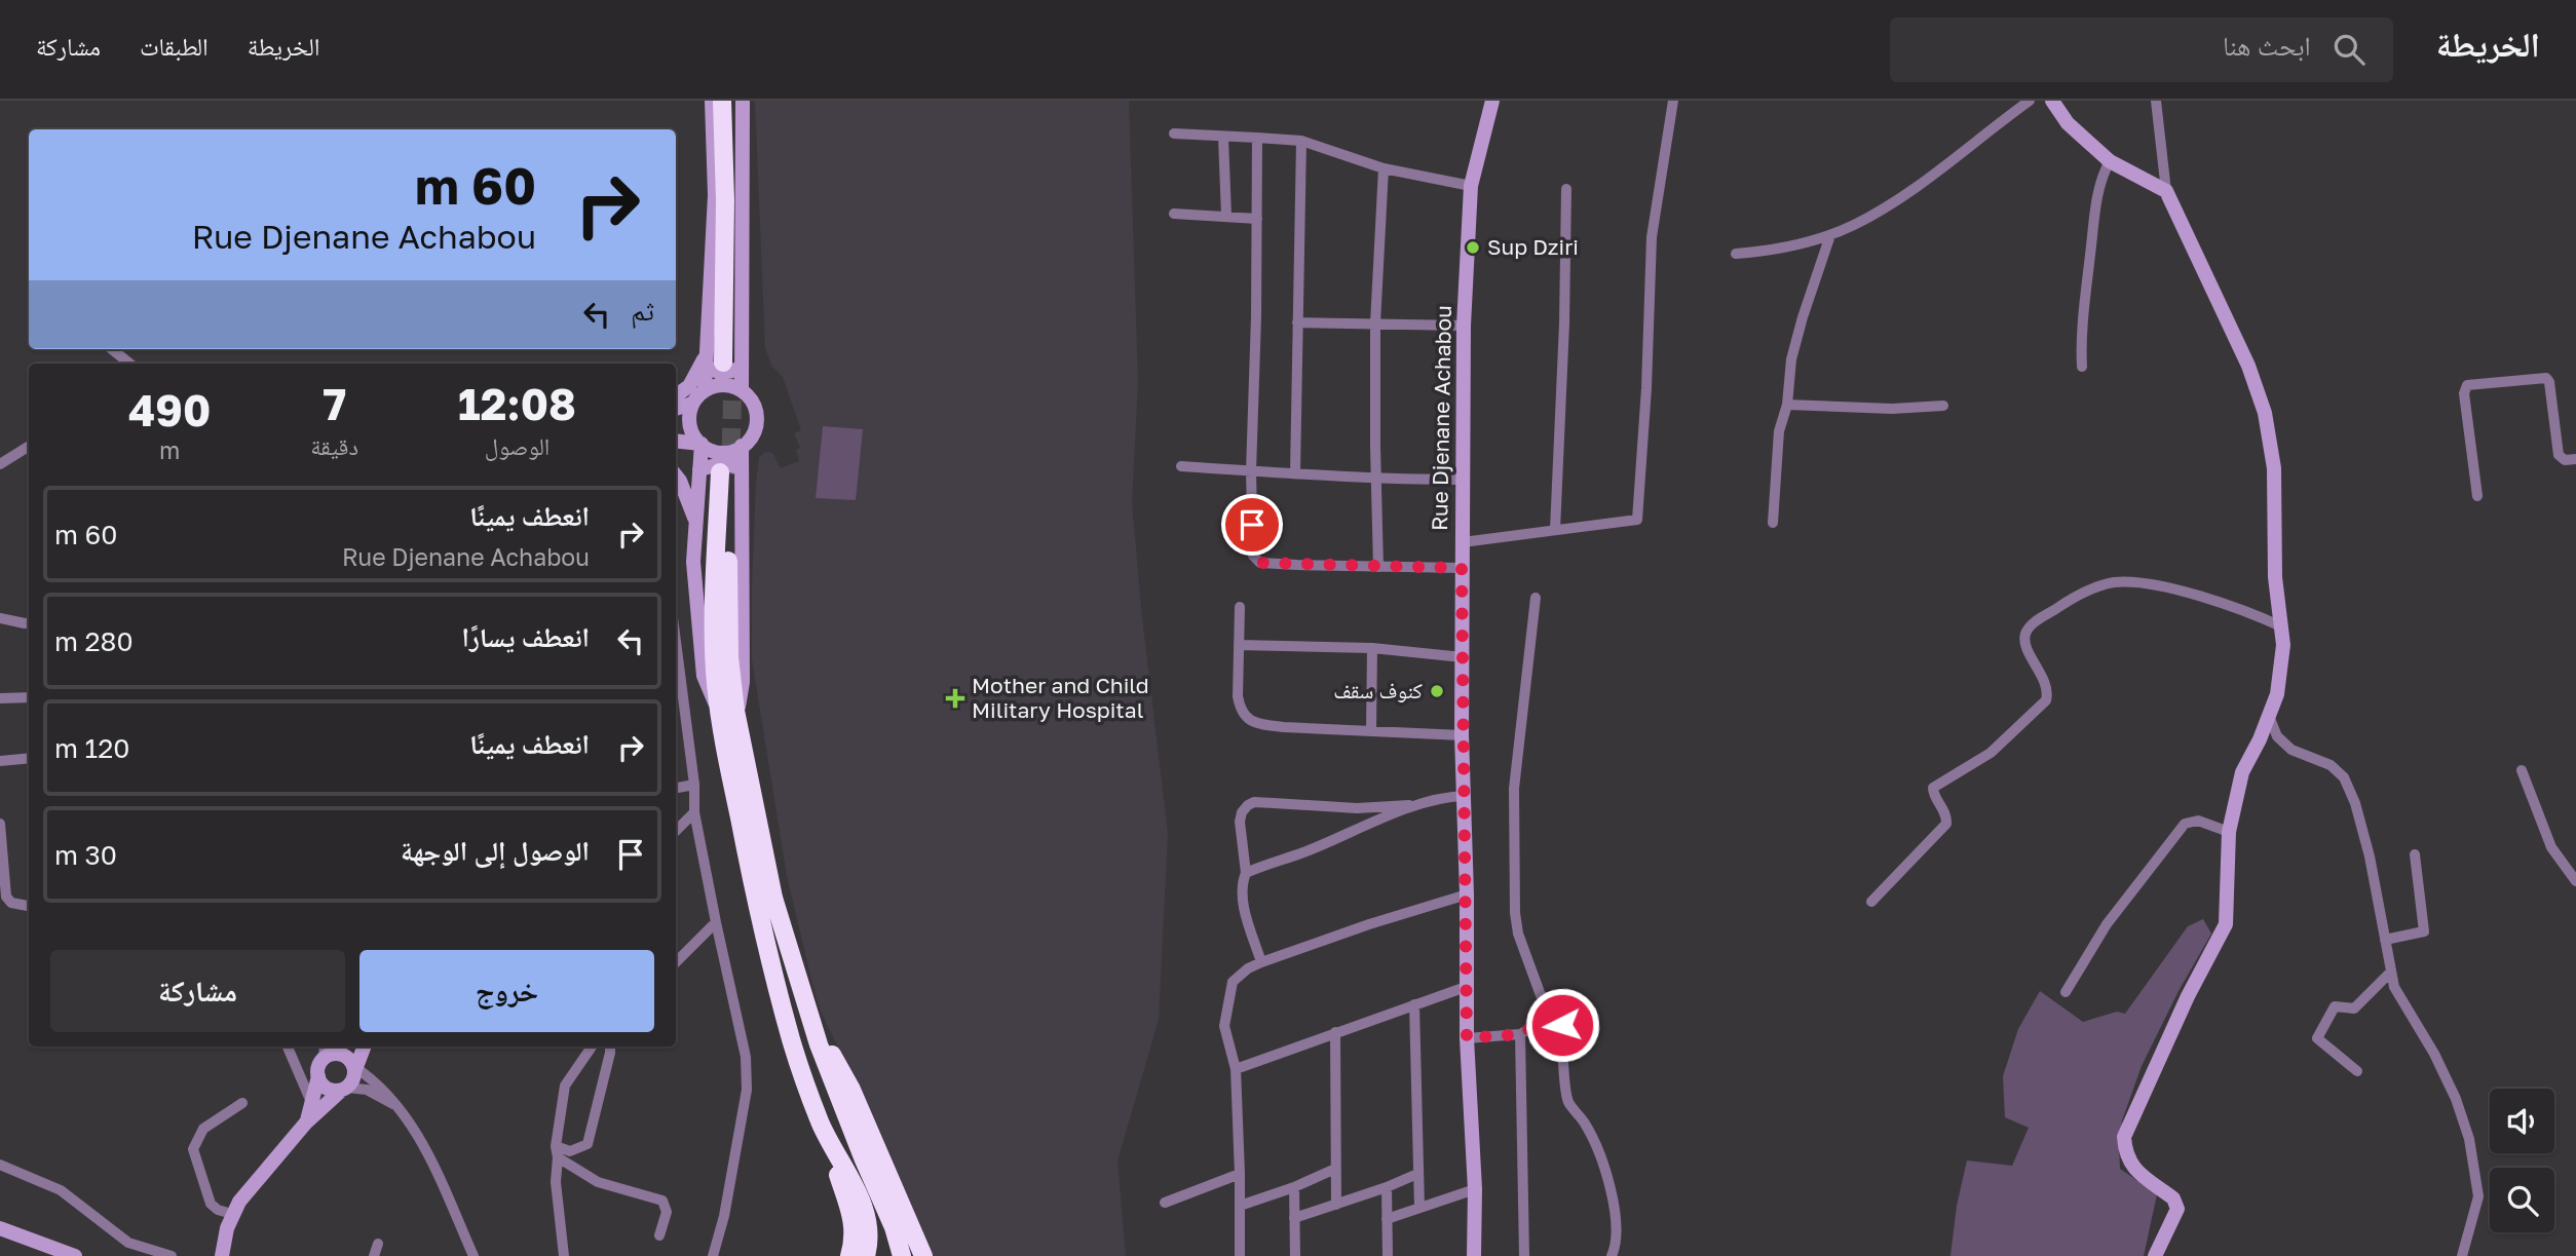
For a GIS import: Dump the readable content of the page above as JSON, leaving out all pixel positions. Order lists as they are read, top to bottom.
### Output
{
  "streets": {
    "street": ["Rue Djenane Achabou"]
  },
  "places": {
    "other": ["Sup Dziri", "كنوف سقف"],
    "health": ["Mother and Child Military Hospital"]
  },
  "page": {
    "header": "الخريطة",
    "search": "ابحث هنا",
    "nav": ["الخريطة", "الطبقات", "مشاركة"],
    "turn": ["60 m", "Rue Djenane Achabou"],
    "then": "ثم",
    "eta": [
      "12:08",
      "الوصول",
      "7",
      "دقيقة",
      "490",
      "m"
    ],
    "list": [
      {
        "name": "انعطف يمينًا",
        "note": "Rue Djenane Achabou",
        "value": "60 m"
      },
      {
        "name": "انعطف يسارًا",
        "value": "280 m"
      },
      {
        "name": "انعطف يمينًا",
        "value": "120 m"
      },
      {
        "name": "الوصول إلى الوجهة",
        "value": "30 m"
      }
    ],
    "buttons": ["خروج", "مشاركة"]
  }
}
